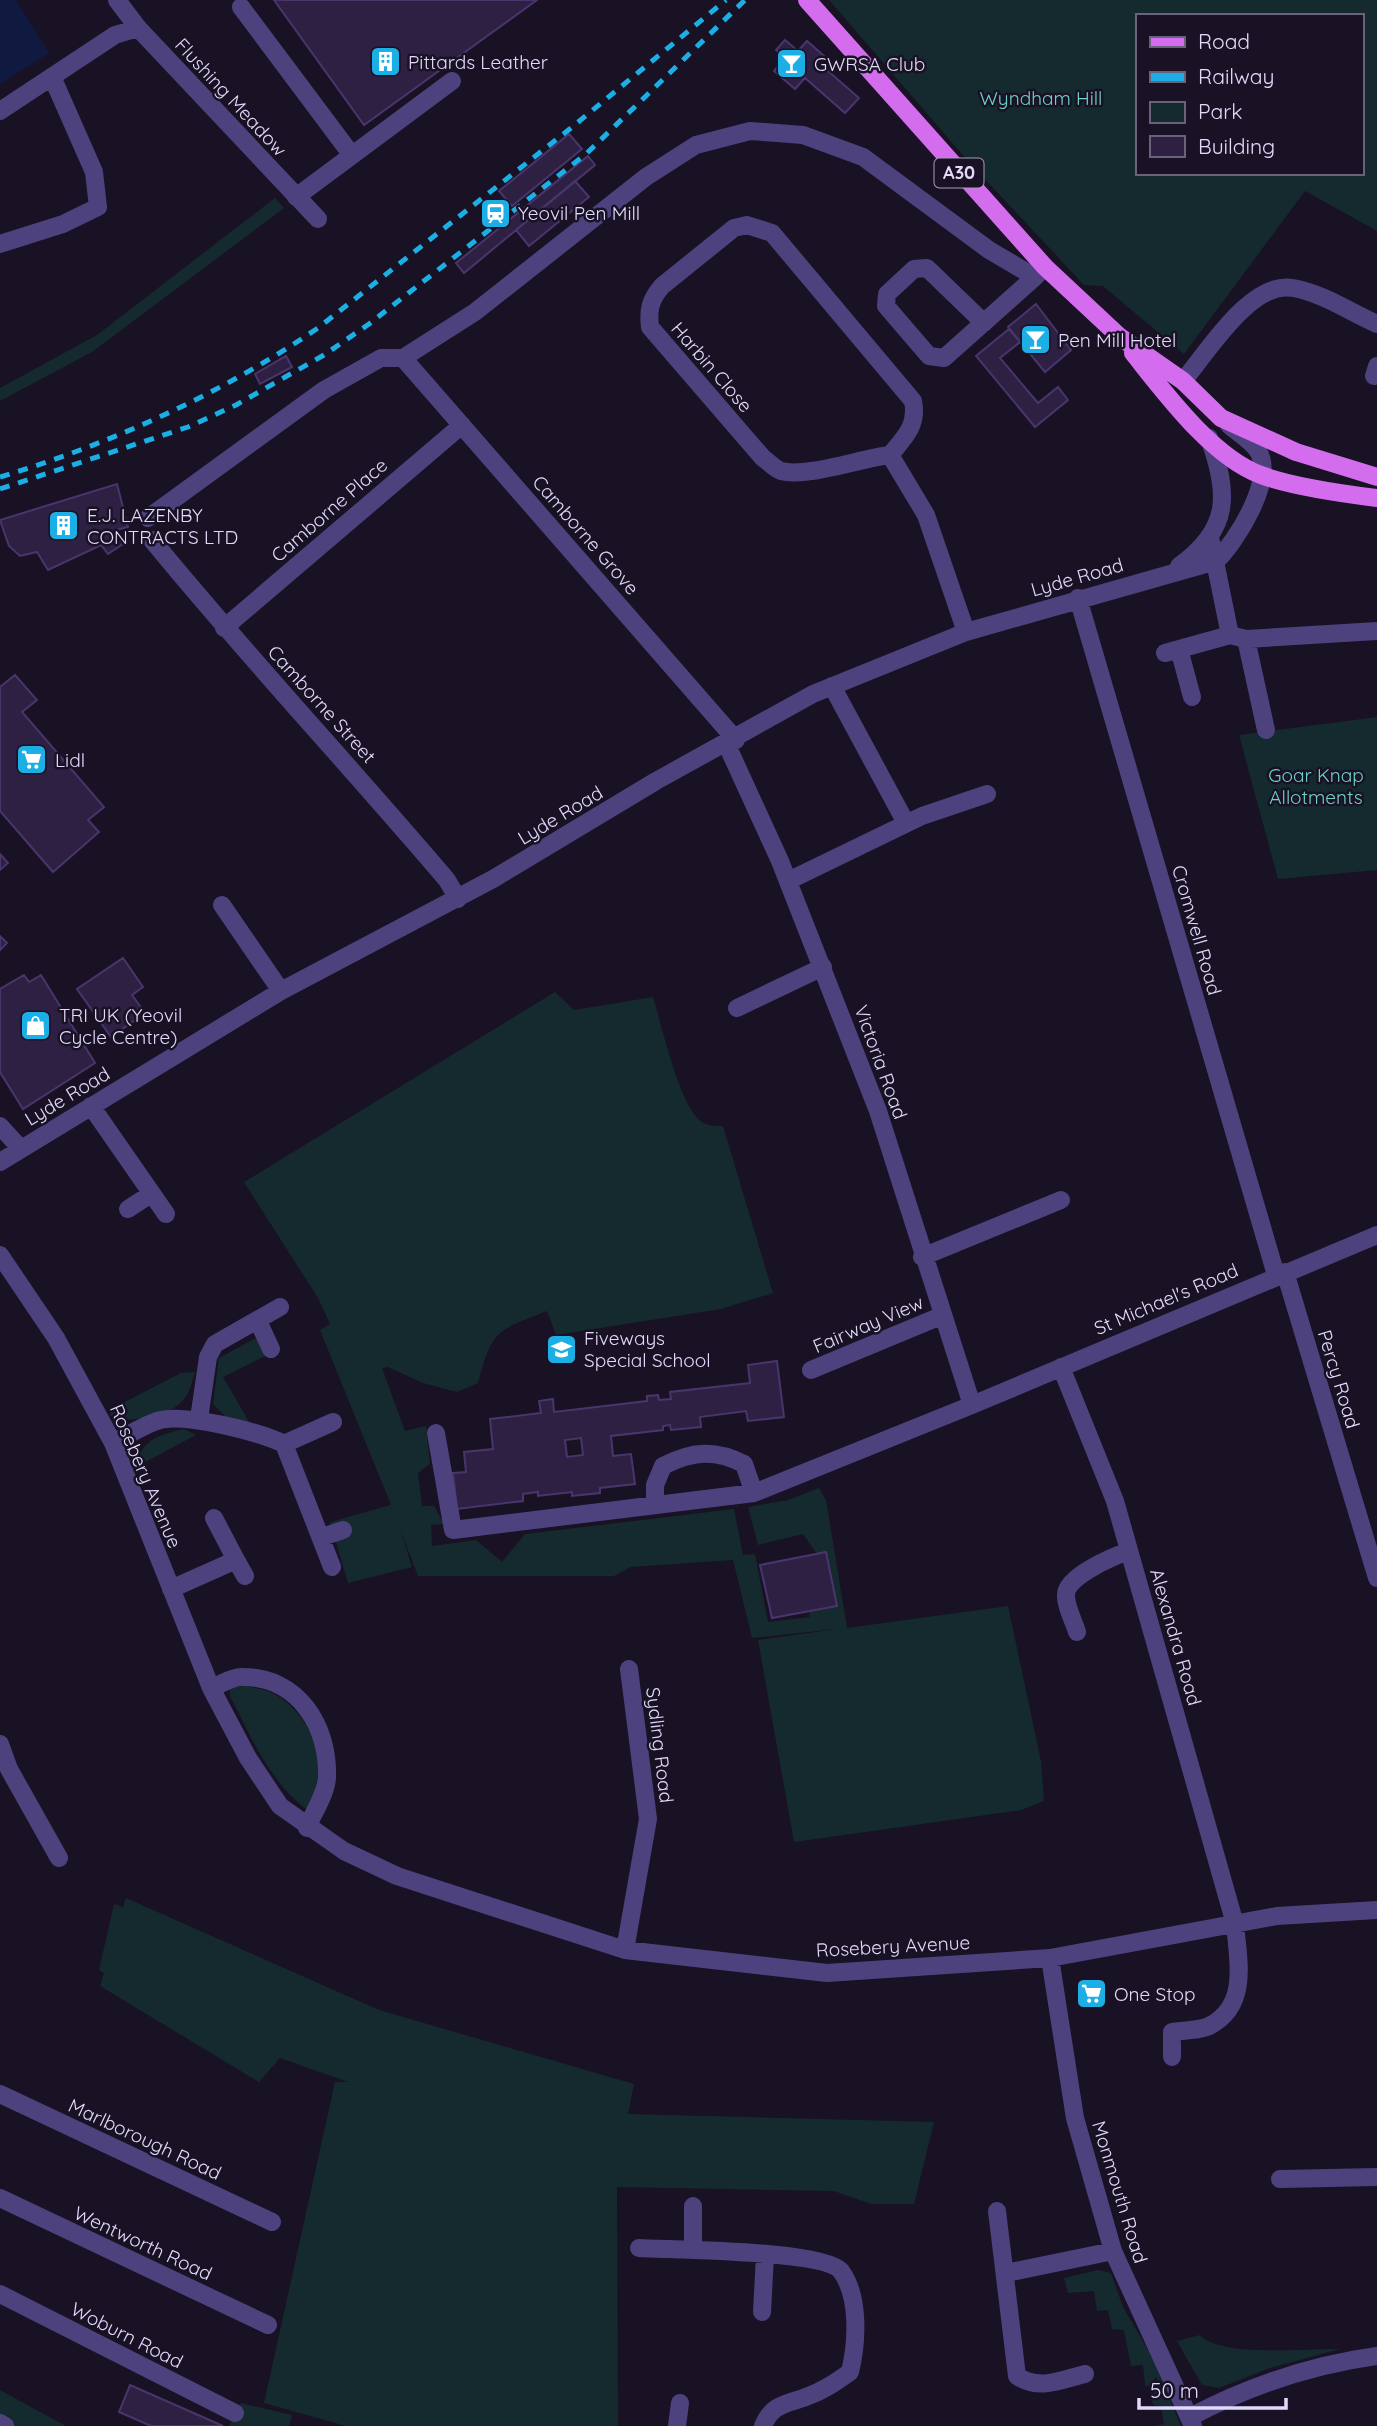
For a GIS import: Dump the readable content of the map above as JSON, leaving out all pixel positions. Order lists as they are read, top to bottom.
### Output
{
  "streets": {
    "main road": ["A30"],
    "street": [
      "Flushing Meadow",
      "Harbin Close",
      "Camborne Place",
      "Camborne Grove",
      "Lyde Road",
      "Camborne Street",
      "Cromwell Road",
      "Victoria Road",
      "St Michael's Road",
      "Fairway View",
      "Percy Road",
      "Rosebery Avenue",
      "Alexandra Road",
      "Sydling Road",
      "Marlborough Road",
      "Monmouth Road",
      "Wentworth Road",
      "Woburn Road"
    ]
  },
  "crossings": [
    ["A30", "Lyde Road"],
    ["Camborne Place", "Camborne Grove"],
    ["Camborne Place", "Camborne Street"],
    ["Camborne Grove", "Lyde Road"],
    ["Camborne Grove", "Victoria Road"],
    ["Lyde Road", "Camborne Street"],
    ["Lyde Road", "Cromwell Road"],
    ["Lyde Road", "Victoria Road"],
    ["Cromwell Road", "St Michael's Road"],
    ["Cromwell Road", "Percy Road"],
    ["Victoria Road", "St Michael's Road"],
    ["Victoria Road", "Fairway View"],
    ["St Michael's Road", "Percy Road"],
    ["St Michael's Road", "Alexandra Road"],
    ["Rosebery Avenue", "Alexandra Road"],
    ["Rosebery Avenue", "Sydling Road"],
    ["Rosebery Avenue", "Monmouth Road"]
  ],
  "parks": ["Wyndham Hill", "Goar Knap Allotments"],
  "places": {
    "building": ["Pittards Leather", "E.J. LAZENBY CONTRACTS LTD"],
    "bar": ["GWRSA Club", "Pen Mill Hotel"],
    "station": ["Yeovil Pen Mill"],
    "supermarket": ["Lidl", "One Stop"],
    "shop": ["TRI UK (Yeovil Cycle Centre)"],
    "school or university": ["Fiveways Special School"]
  },
  "legend": [
    "Road",
    "Railway",
    "Park",
    "Building"
  ],
  "scale_bar": "50 m"
}
